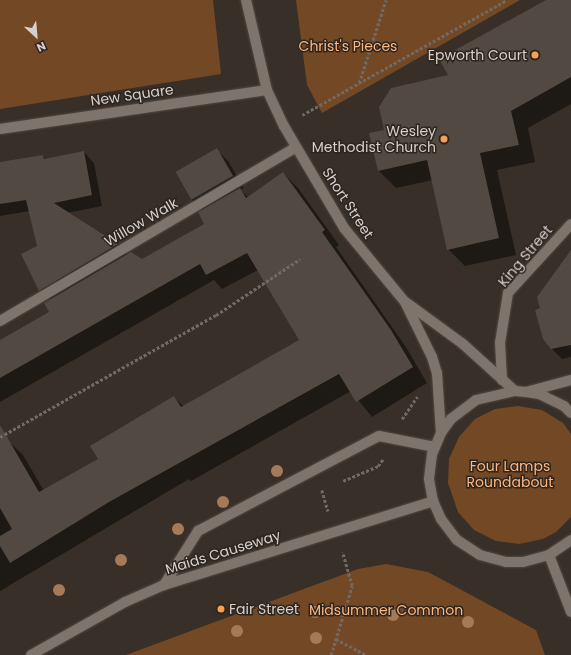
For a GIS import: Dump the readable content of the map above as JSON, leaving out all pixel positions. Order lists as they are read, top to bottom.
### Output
{
  "streets": {
    "street": [
      "New Square",
      "Short Street",
      "Willow Walk",
      "King Street",
      "Maids Causeway"
    ]
  },
  "crossings": [
    ["New Square", "Short Street"],
    ["Short Street", "Willow Walk"],
    ["Short Street", "King Street"]
  ],
  "parks": ["Christ's Pieces", "Four Lamps Roundabout", "Midsummer Common"],
  "places": ["Epworth Court", "Wesley Methodist Church", "Fair Street"],
  "north": "bottom right"
}
